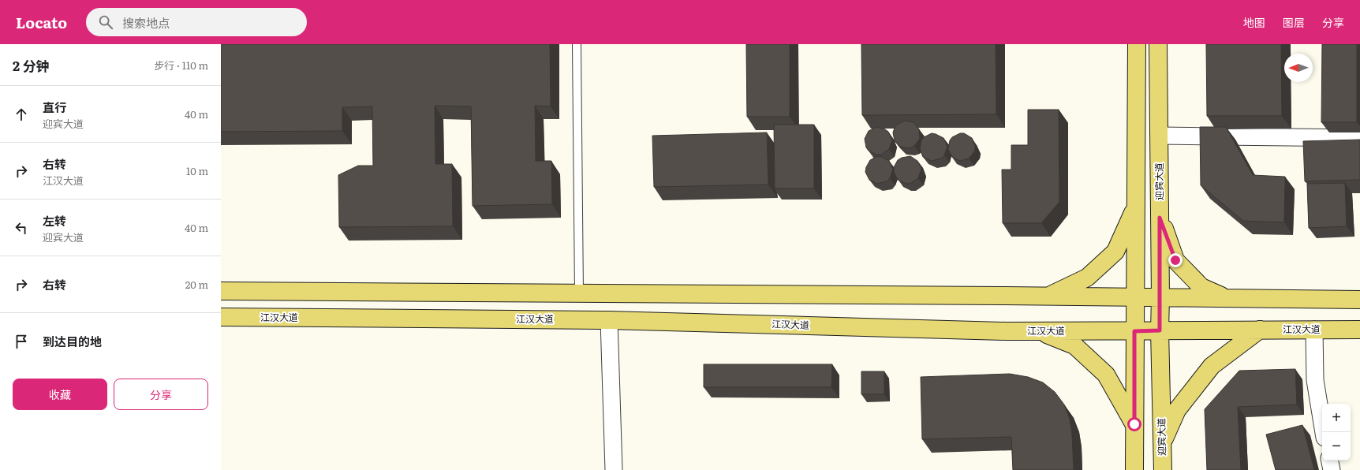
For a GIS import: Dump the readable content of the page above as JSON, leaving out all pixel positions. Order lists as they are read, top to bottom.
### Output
{
  "streets": {
    "main road": ["迎宾大道", "江汉大道"]
  },
  "crossings": [
    ["迎宾大道", "江汉大道"]
  ],
  "north": "left",
  "page": {
    "header": "Locato",
    "search": "搜索地点",
    "nav": ["地图", "图层", "分享"],
    "heading": ["2 分钟", "步行 · 110 m"],
    "list": [
      ["直行", "迎宾大道", "40 m"],
      ["右转", "江汉大道", "10 m"],
      ["左转", "迎宾大道", "40 m"],
      ["右转", "20 m"],
      "到达目的地"
    ],
    "buttons": ["收藏", "分享"],
    "map_buttons": ["+", "−"]
  }
}
